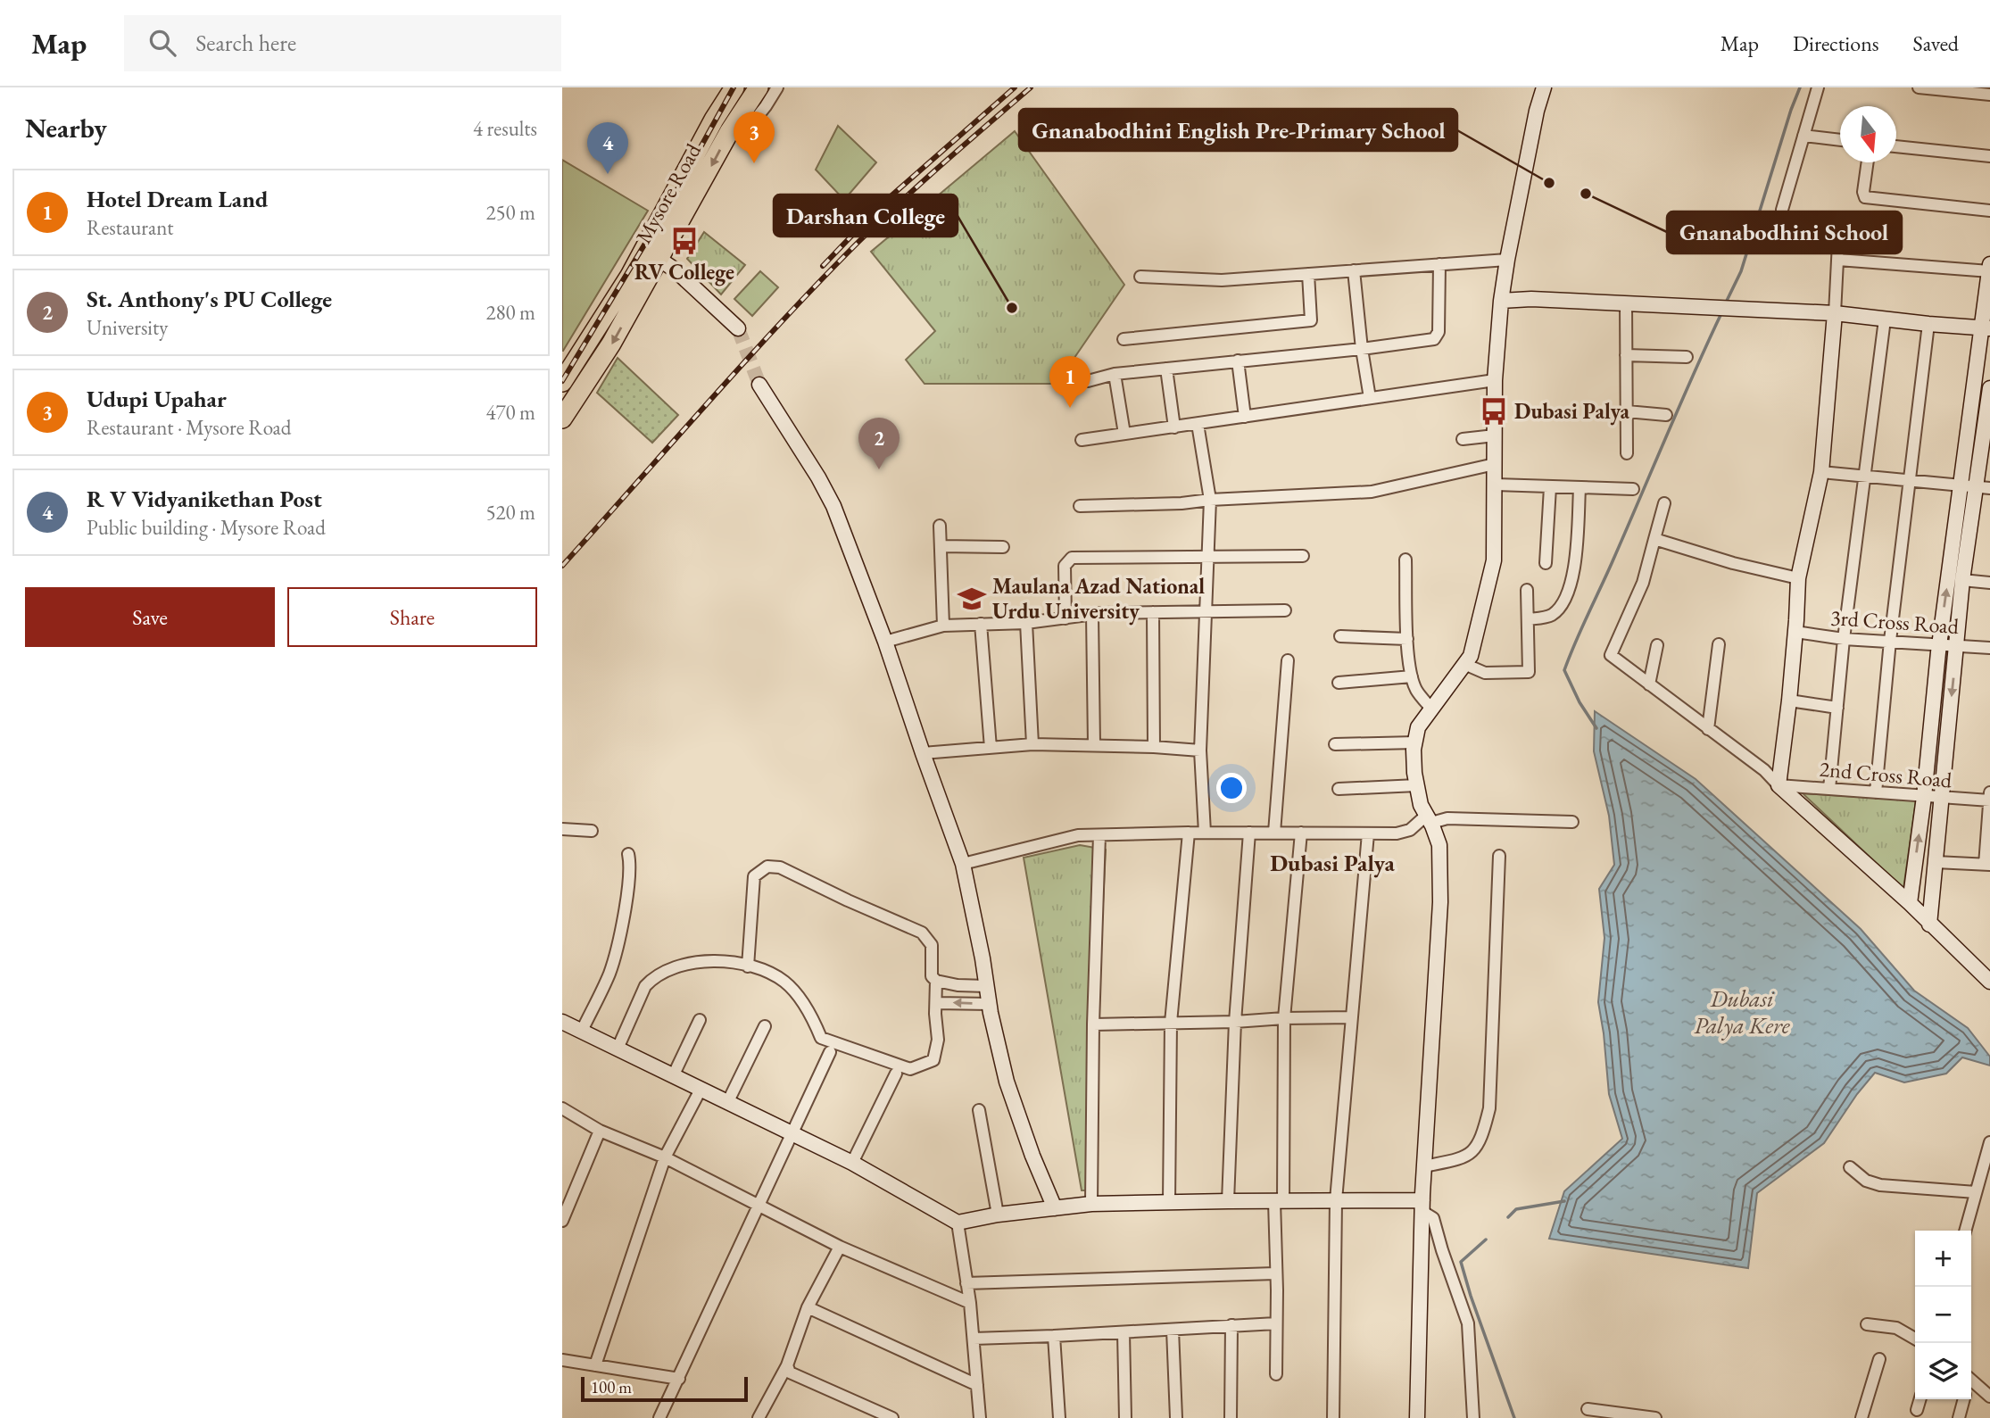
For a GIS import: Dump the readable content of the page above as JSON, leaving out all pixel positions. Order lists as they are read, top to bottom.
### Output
{
  "streets": {
    "highway": ["Mysore Road"],
    "street": ["3rd Cross Road", "2nd Cross Road"]
  },
  "districts": ["Dubasi Palya"],
  "water": ["Dubasi Palya Kere"],
  "places": {
    "other": ["Gnanabodhini English Pre-Primary School", "Gnanabodhini School", "Darshan College"],
    "bus stop": ["RV College", "Dubasi Palya"],
    "school or university": ["Maulana Azad National Urdu University"]
  },
  "scale_bar": "100 m",
  "north": "bottom",
  "page": {
    "header": "Map",
    "search": "Search here",
    "nav": ["Map", "Directions", "Saved"],
    "heading": ["Nearby", "4 results"],
    "pins": [
      "3",
      "4",
      "1",
      "2"
    ],
    "list": [
      {
        "mark": "1",
        "name": "Hotel Dream Land",
        "note": "Restaurant",
        "value": "250 m"
      },
      {
        "mark": "2",
        "name": "St. Anthony's PU College",
        "note": "University",
        "value": "280 m"
      },
      {
        "mark": "3",
        "name": "Udupi Upahar",
        "note": "Restaurant · Mysore Road",
        "value": "470 m"
      },
      {
        "mark": "4",
        "name": "R V Vidyanikethan Post",
        "note": "Public building · Mysore Road",
        "value": "520 m"
      }
    ],
    "buttons": ["Save", "Share"],
    "map_buttons": ["+", "−"],
    "scale": "100 m"
  }
}
